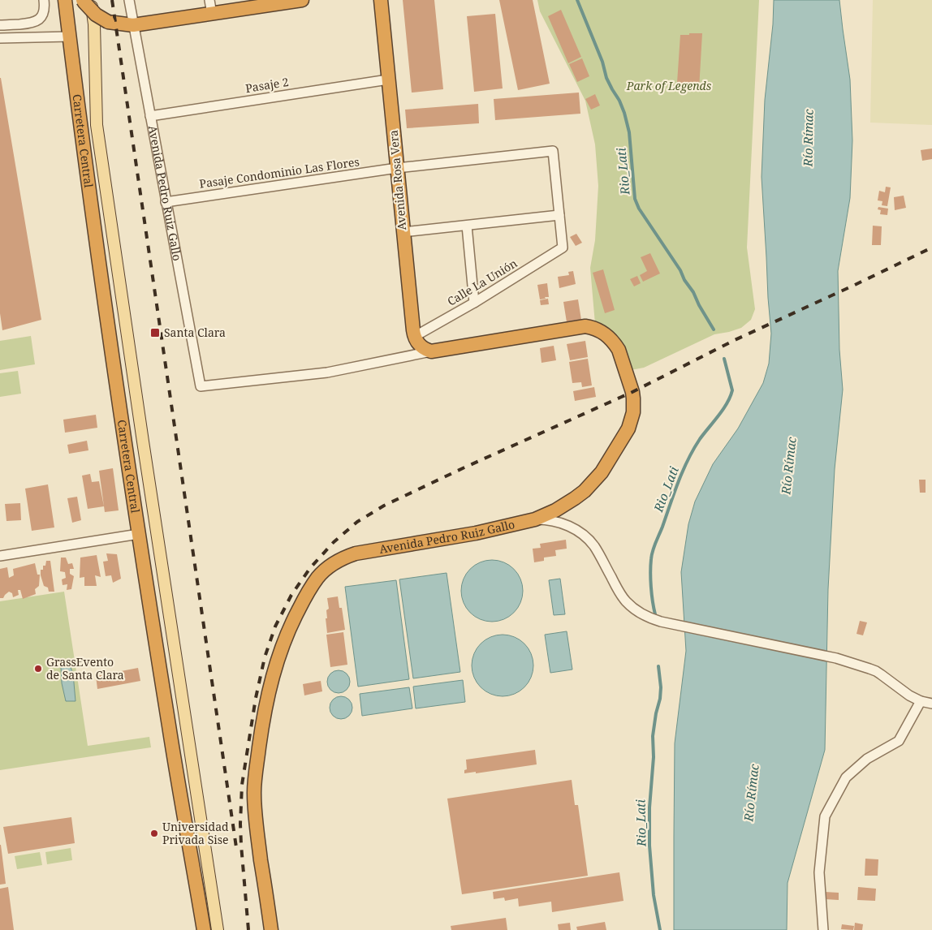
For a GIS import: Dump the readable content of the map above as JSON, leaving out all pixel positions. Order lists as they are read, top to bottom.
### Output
{
  "streets": {
    "highway": ["Carretera Central", "Avenida Rosa Vera", "Avenida Pedro Ruiz Gallo"],
    "street": ["Pasaje 2", "Pasaje Condominio Las Flores", "Calle La Unión"]
  },
  "crossings": [
    ["Pasaje 2", "Avenida Rosa Vera"],
    ["Pasaje 2", "Avenida Pedro Ruiz Gallo"],
    ["Pasaje Condominio Las Flores", "Avenida Rosa Vera"],
    ["Pasaje Condominio Las Flores", "Avenida Pedro Ruiz Gallo"],
    ["Pasaje Condominio Las Flores", "Calle La Unión"],
    ["Avenida Rosa Vera", "Calle La Unión"]
  ],
  "water": ["Río Rímac", "Rio_Lati"],
  "parks": ["Park of Legends"],
  "places": {
    "transit": ["Santa Clara"],
    "other": ["GrassEvento de Santa Clara", "Universidad Privada Sise"]
  }
}
